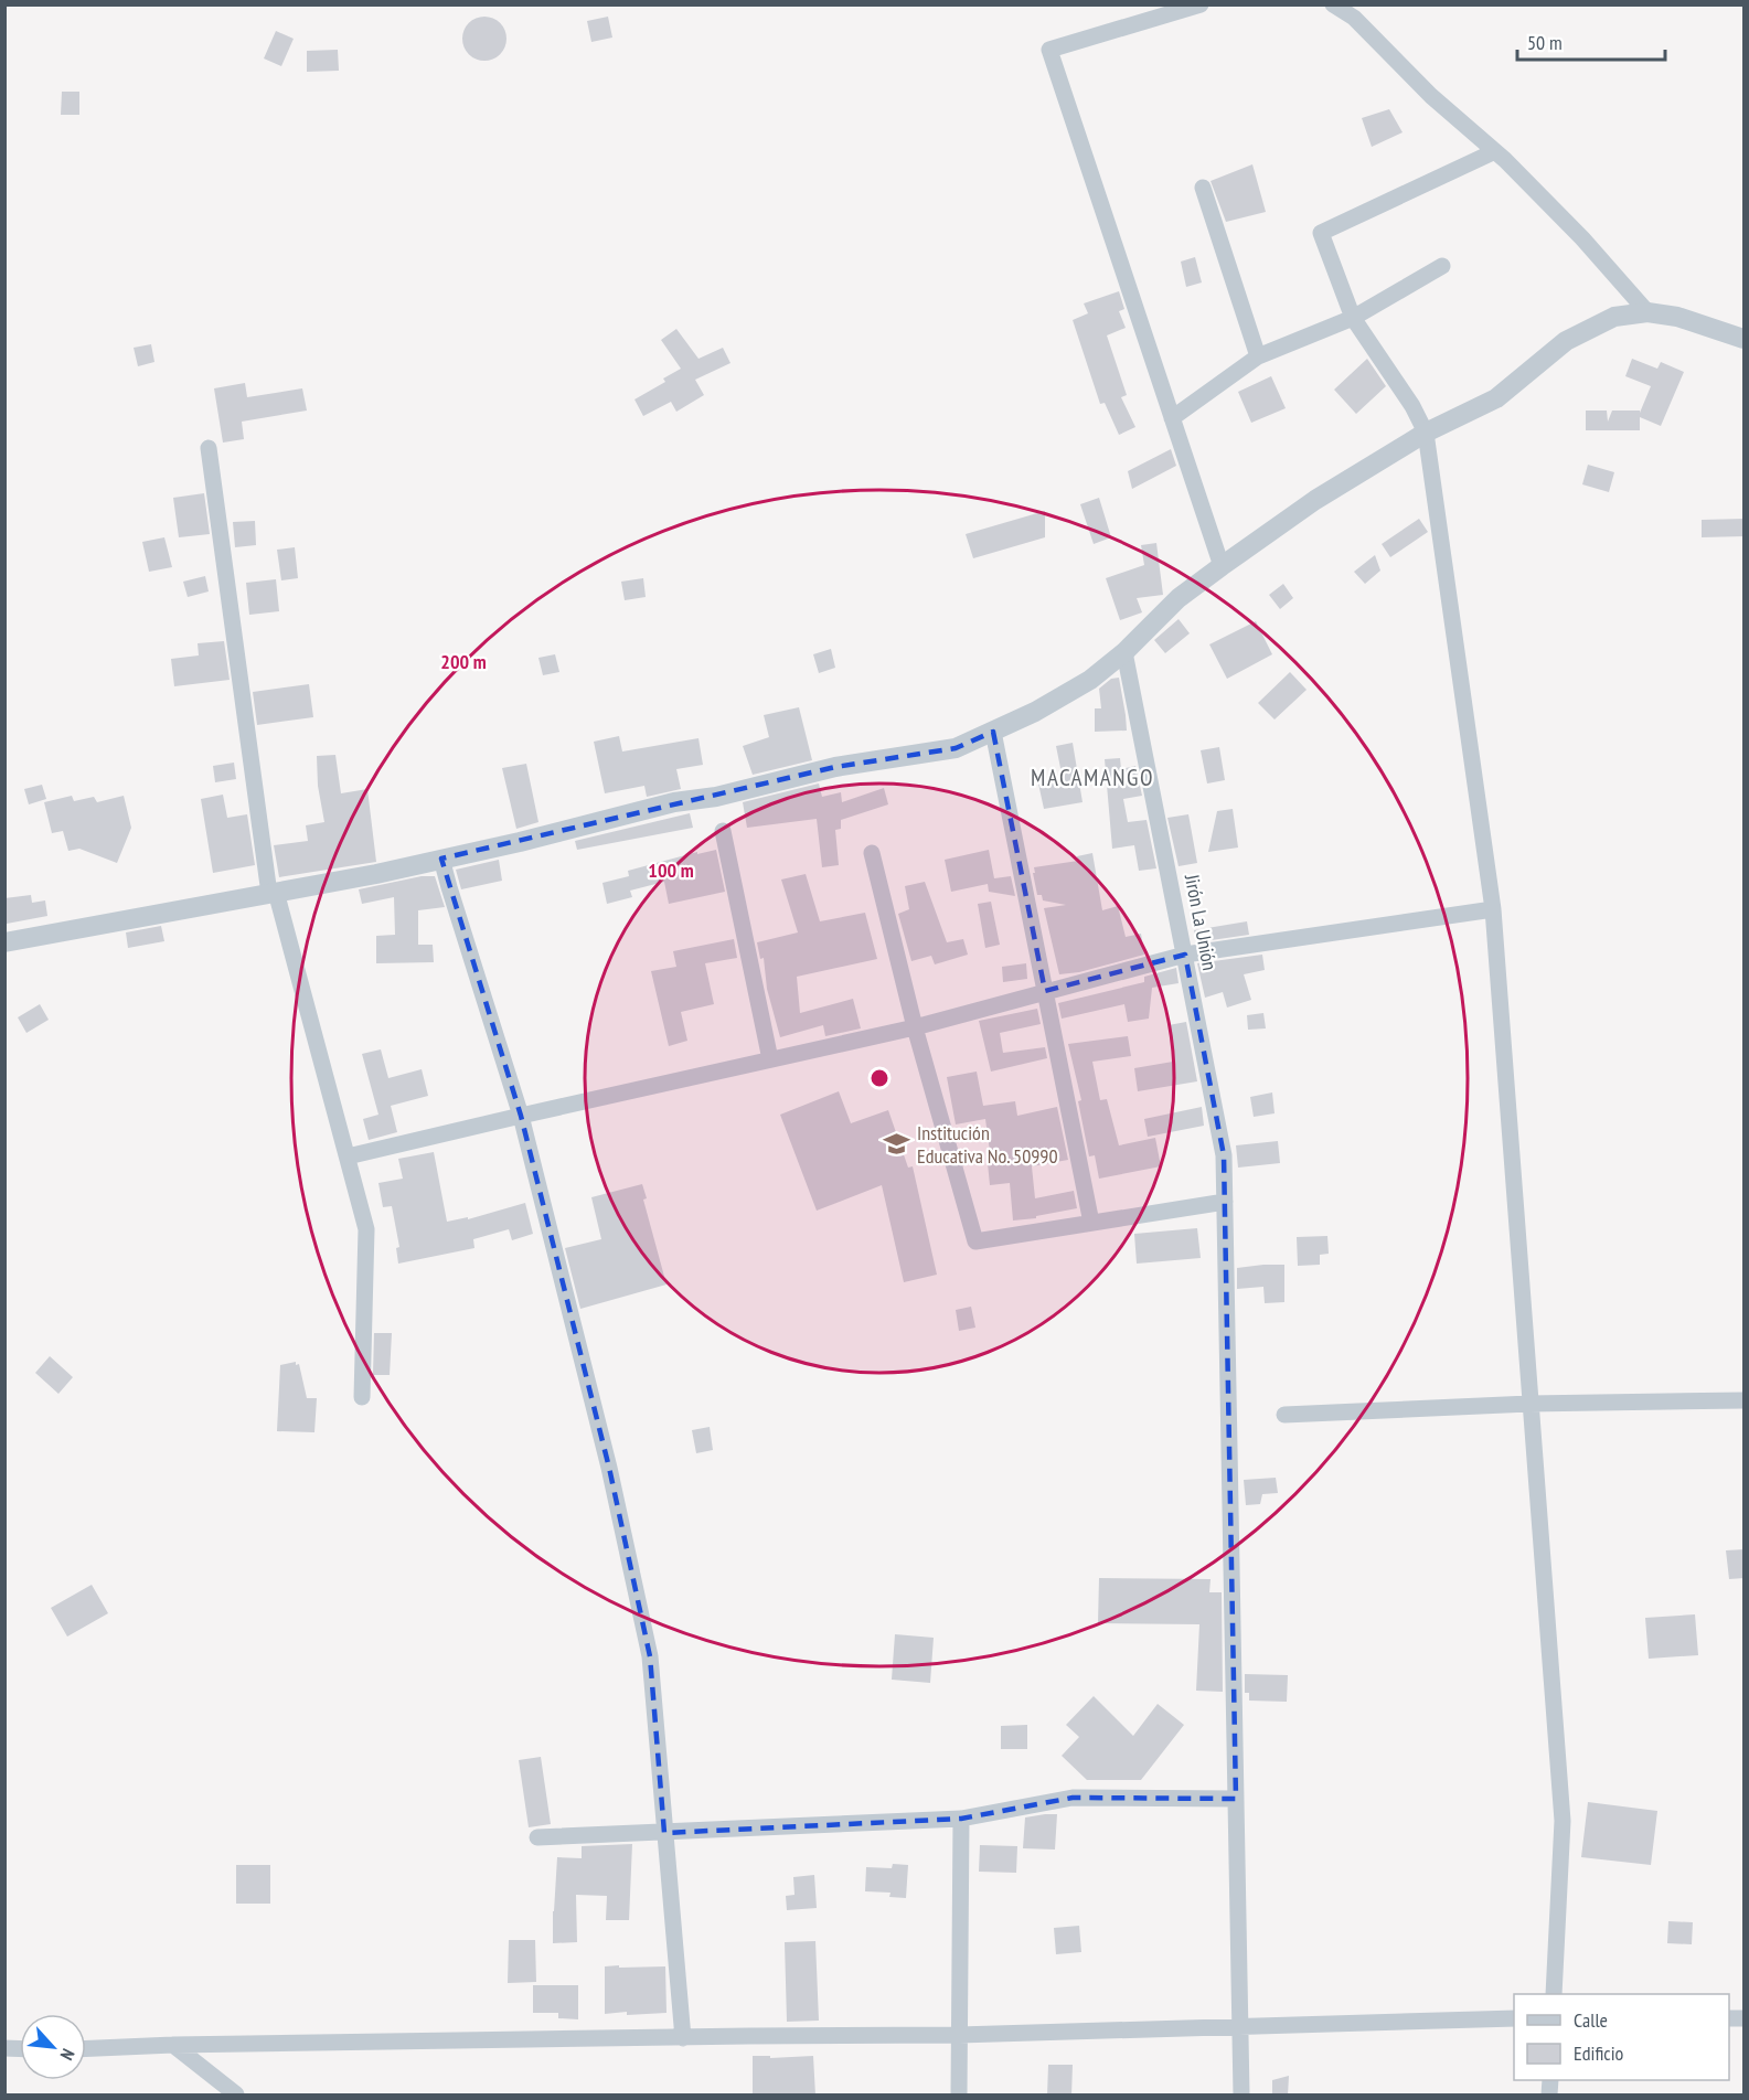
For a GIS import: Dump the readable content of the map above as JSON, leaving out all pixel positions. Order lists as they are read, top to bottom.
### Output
{
  "streets": {
    "street": ["Jirón La Unión"]
  },
  "districts": ["MACAMANGO"],
  "places": {
    "school or university": ["Institución Educativa No. 50990"]
  },
  "legend": ["Calle", "Edificio"],
  "scale_bar": "50 m",
  "north": "bottom right",
  "rings": ["200 m", "100 m"]
}
